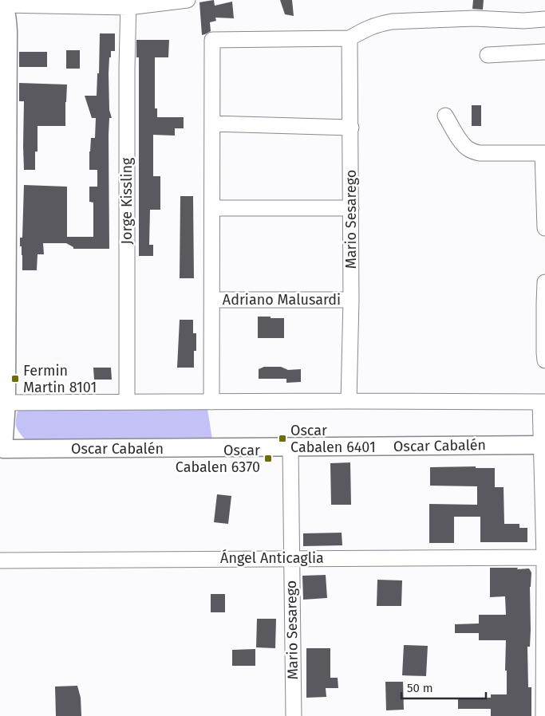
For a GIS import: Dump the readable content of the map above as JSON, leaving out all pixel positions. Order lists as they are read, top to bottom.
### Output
{
  "streets": {
    "main road": ["Oscar Cabalén"],
    "street": [
      "Jorge Kissling",
      "Mario Sesarego",
      "Adriano Malusardi",
      "Ángel Anticaglia"
    ]
  },
  "crossings": [
    ["Mario Sesarego", "Adriano Malusardi"],
    ["Mario Sesarego", "Oscar Cabalén"],
    ["Mario Sesarego", "Ángel Anticaglia"]
  ],
  "places": {
    "transit": ["Fermin Martin 8101", "Oscar Cabalen 6401", "Oscar Cabalen 6370"]
  },
  "scale_bar": "50 m"
}
